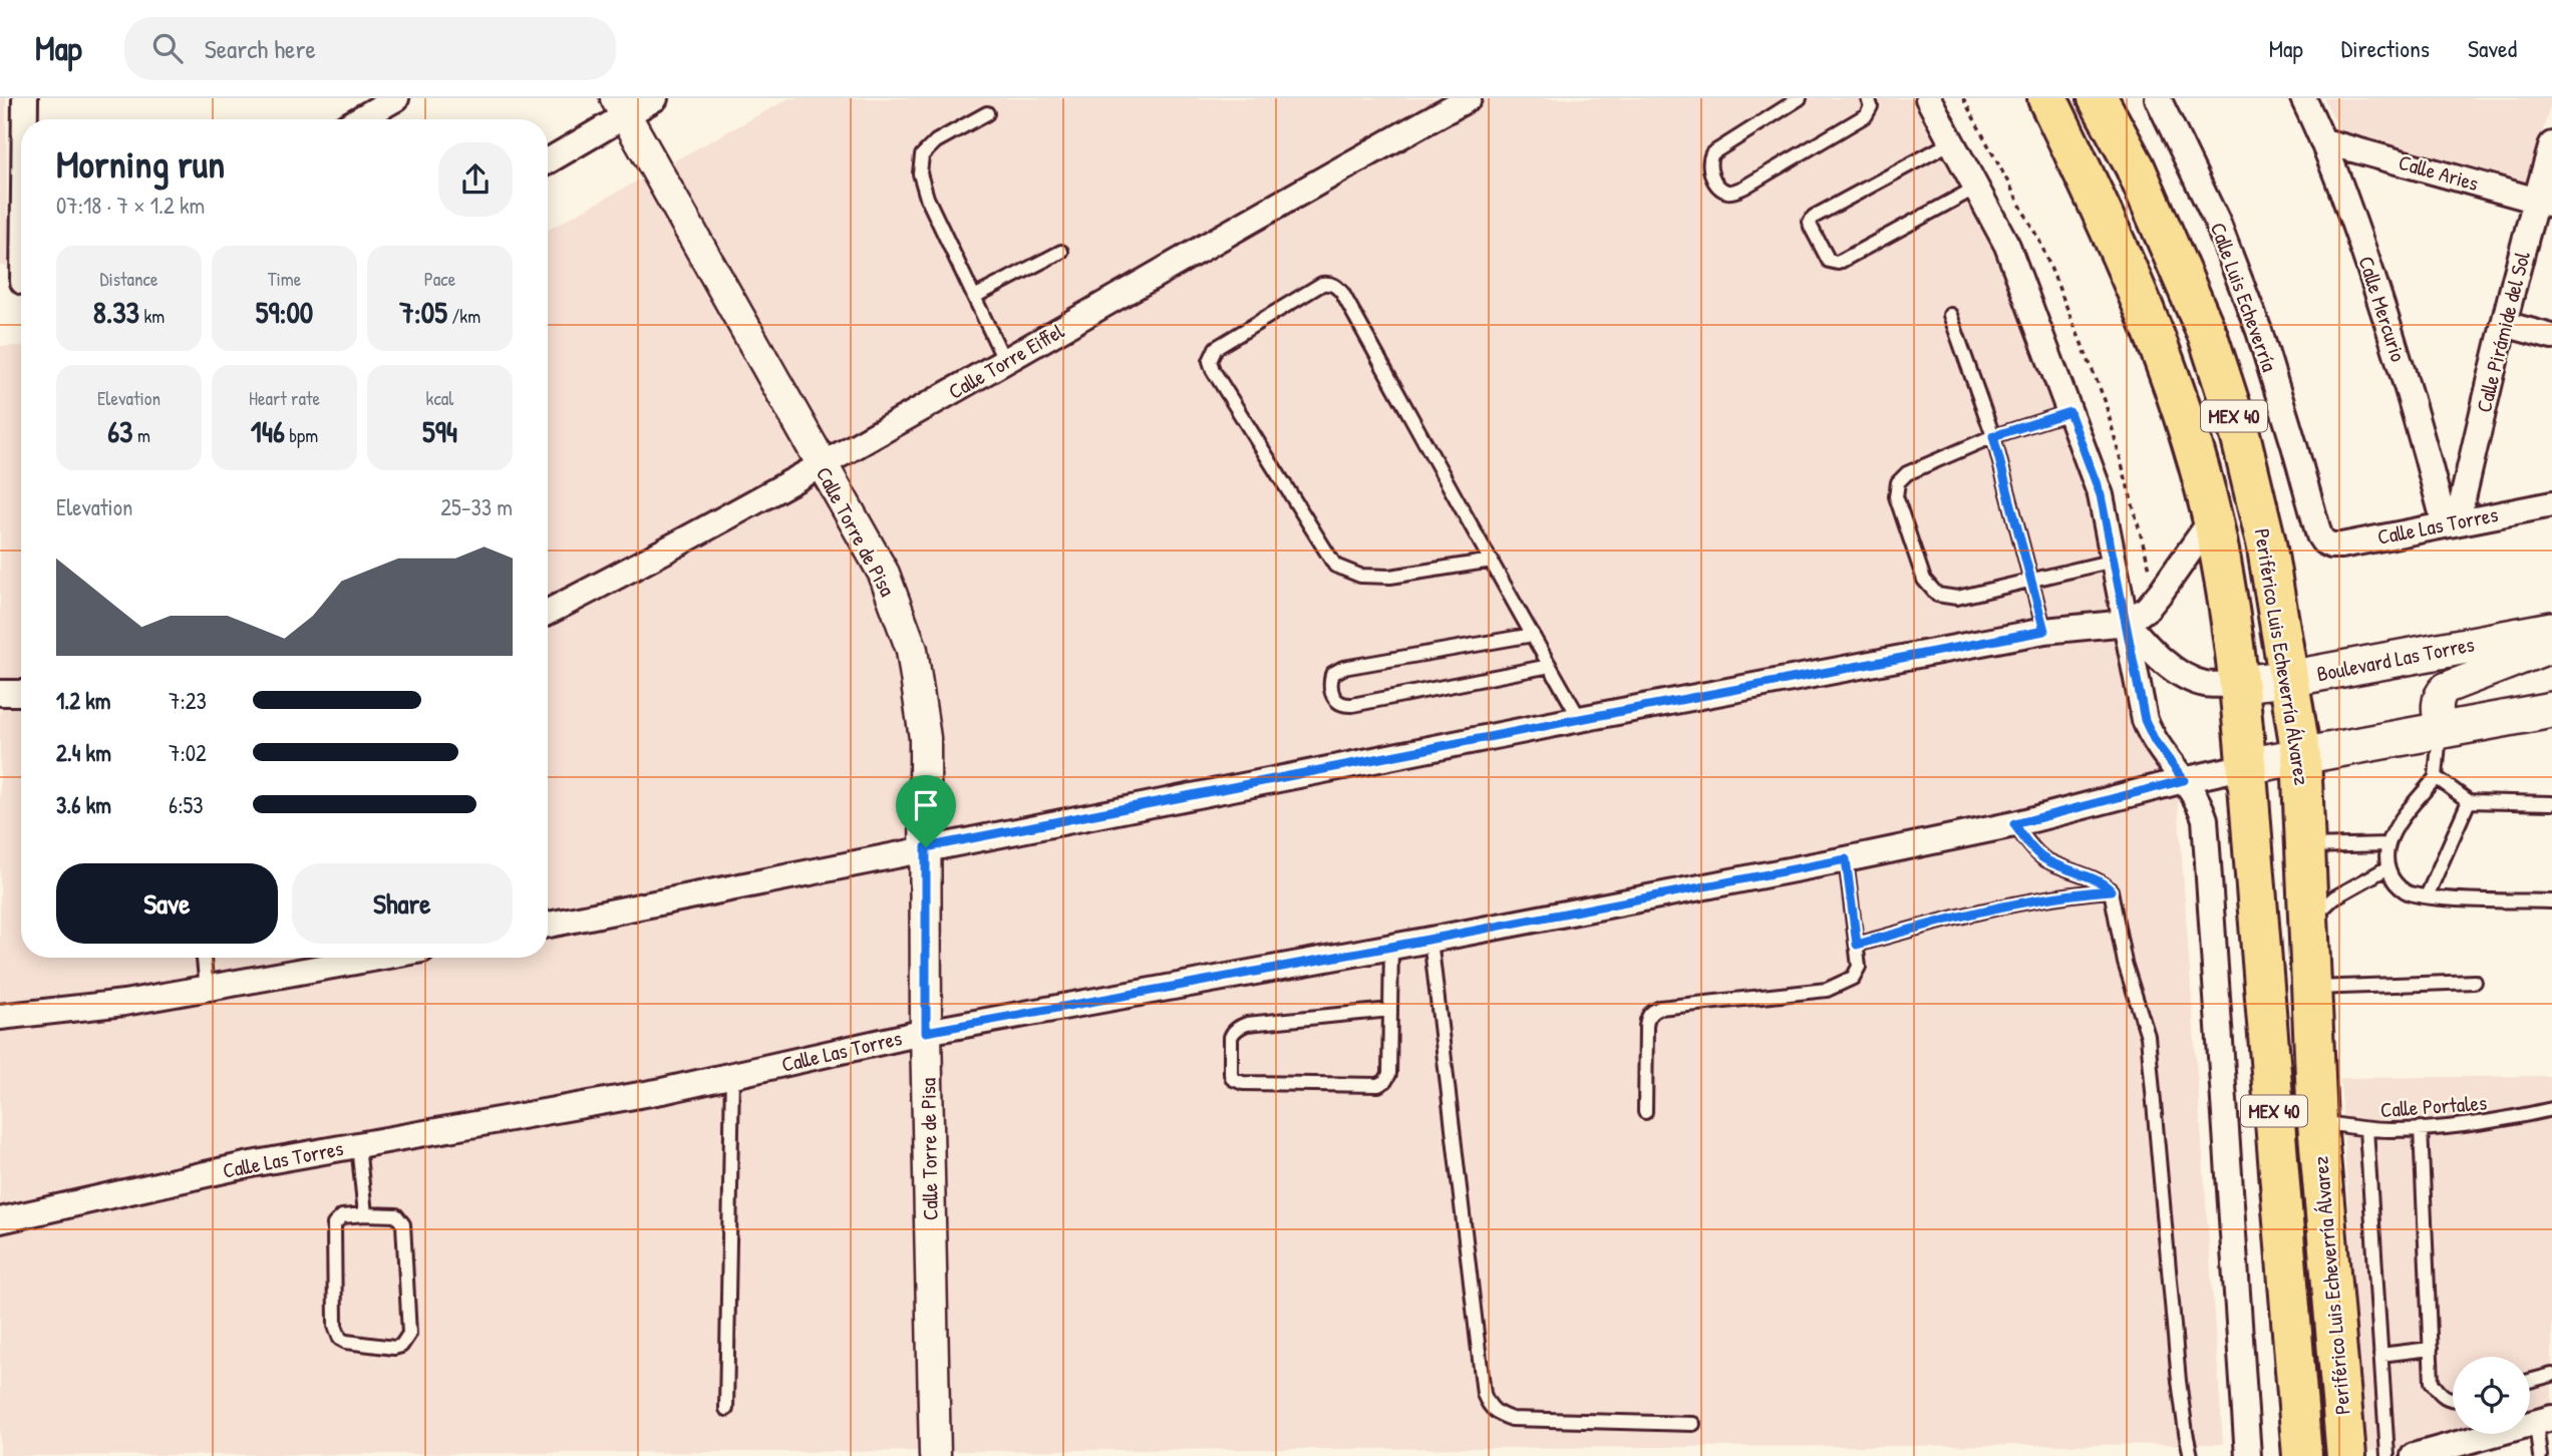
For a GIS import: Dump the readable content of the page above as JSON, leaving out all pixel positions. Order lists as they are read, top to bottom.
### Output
{
  "streets": {
    "highway": ["MEX 40", "Periférico Luis Echeverría Álvarez"],
    "main road": ["Calle Las Torres", "Boulevard Las Torres"],
    "street": [
      "Calle Aries",
      "Calle Luis Echeverría",
      "Calle Mercurio",
      "Calle Pirámide del Sol",
      "Calle Torre Eiffel",
      "Calle Torre de Pisa"
    ],
    "lane": ["Calle Portales"]
  },
  "crossings": [
    ["Calle Aries", "Calle Mercurio"],
    ["Calle Aries", "Calle Pirámide del Sol"],
    ["Calle Luis Echeverría", "Calle Las Torres"],
    ["Calle Mercurio", "Calle Pirámide del Sol"],
    ["Calle Mercurio", "Calle Las Torres"],
    ["Calle Pirámide del Sol", "Calle Las Torres"],
    ["Calle Torre Eiffel", "Calle Torre de Pisa"],
    ["Calle Las Torres", "Calle Torre de Pisa"],
    ["Calle Las Torres", "Periférico Luis Echeverría Álvarez"],
    ["Periférico Luis Echeverría Álvarez", "Boulevard Las Torres"],
    ["Periférico Luis Echeverría Álvarez", "Calle Portales"]
  ],
  "page": {
    "header": "Map",
    "search": "Search here",
    "nav": ["Map", "Directions", "Saved"],
    "heading": ["Morning run", "07:18 · 7 × 1.2 km"],
    "stats": [
      ["Distance", "8.33 km"],
      ["Time", "59:00"],
      ["Pace", "7:05 /km"],
      ["Elevation", "63 m"],
      ["Heart rate", "146 bpm"],
      ["kcal", "594"]
    ],
    "chart": ["Elevation", "25–33 m"],
    "list": [
      {
        "name": "1.2 km",
        "note": "7:23"
      },
      {
        "name": "2.4 km",
        "note": "7:02"
      },
      {
        "name": "3.6 km",
        "note": "6:53"
      }
    ],
    "buttons": ["Save", "Share"]
  }
}
